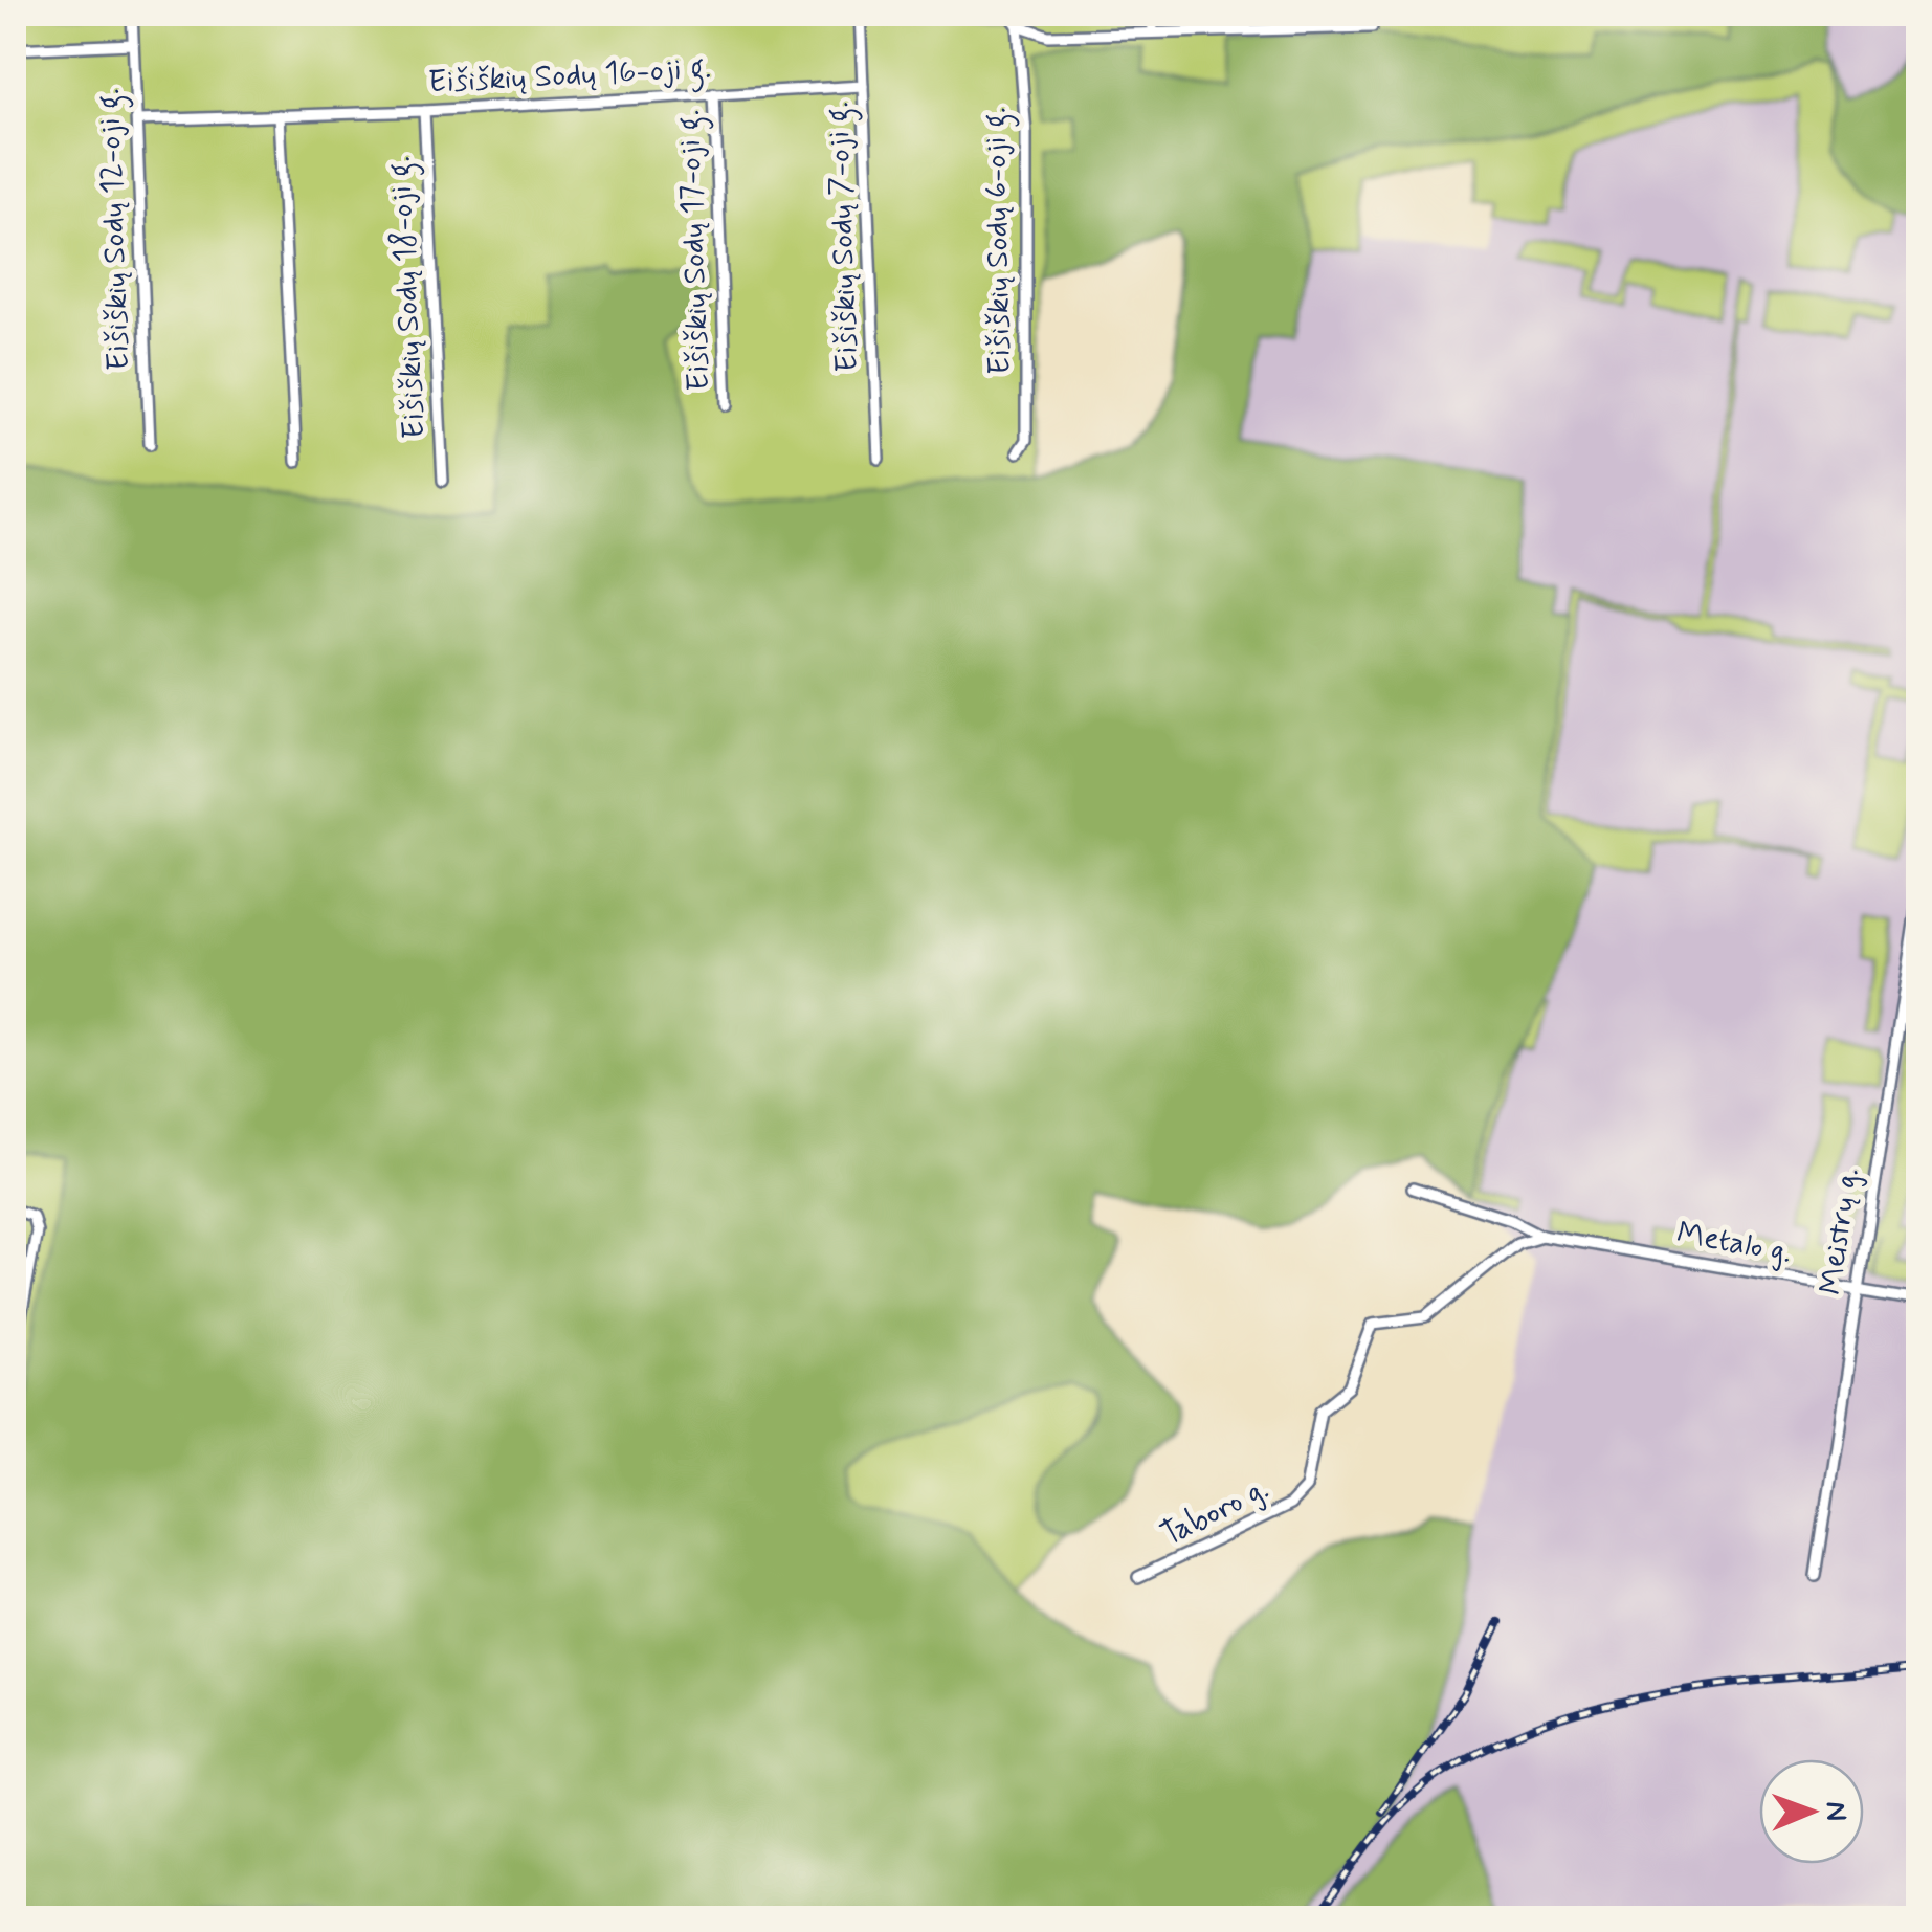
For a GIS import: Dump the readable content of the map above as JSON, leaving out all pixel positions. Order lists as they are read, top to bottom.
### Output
{
  "streets": {
    "street": [
      "Eišiškių Sodų 16-oji g.",
      "Eišiškių Sodų 12-oji g.",
      "Eišiškių Sodų 7-oji g.",
      "Eišiškių Sodų 6-oji g.",
      "Eišiškių Sodų 17-oji g.",
      "Eišiškių Sodų 18-oji g.",
      "Meistrų g.",
      "Metalo g.",
      "Taboro g."
    ]
  },
  "crossings": [
    ["Eišiškių Sodų 16-oji g.", "Eišiškių Sodų 12-oji g."],
    ["Eišiškių Sodų 16-oji g.", "Eišiškių Sodų 7-oji g."],
    ["Eišiškių Sodų 16-oji g.", "Eišiškių Sodų 17-oji g."],
    ["Eišiškių Sodų 16-oji g.", "Eišiškių Sodų 18-oji g."],
    ["Meistrų g.", "Metalo g."],
    ["Metalo g.", "Taboro g."]
  ],
  "north": "right"
}
